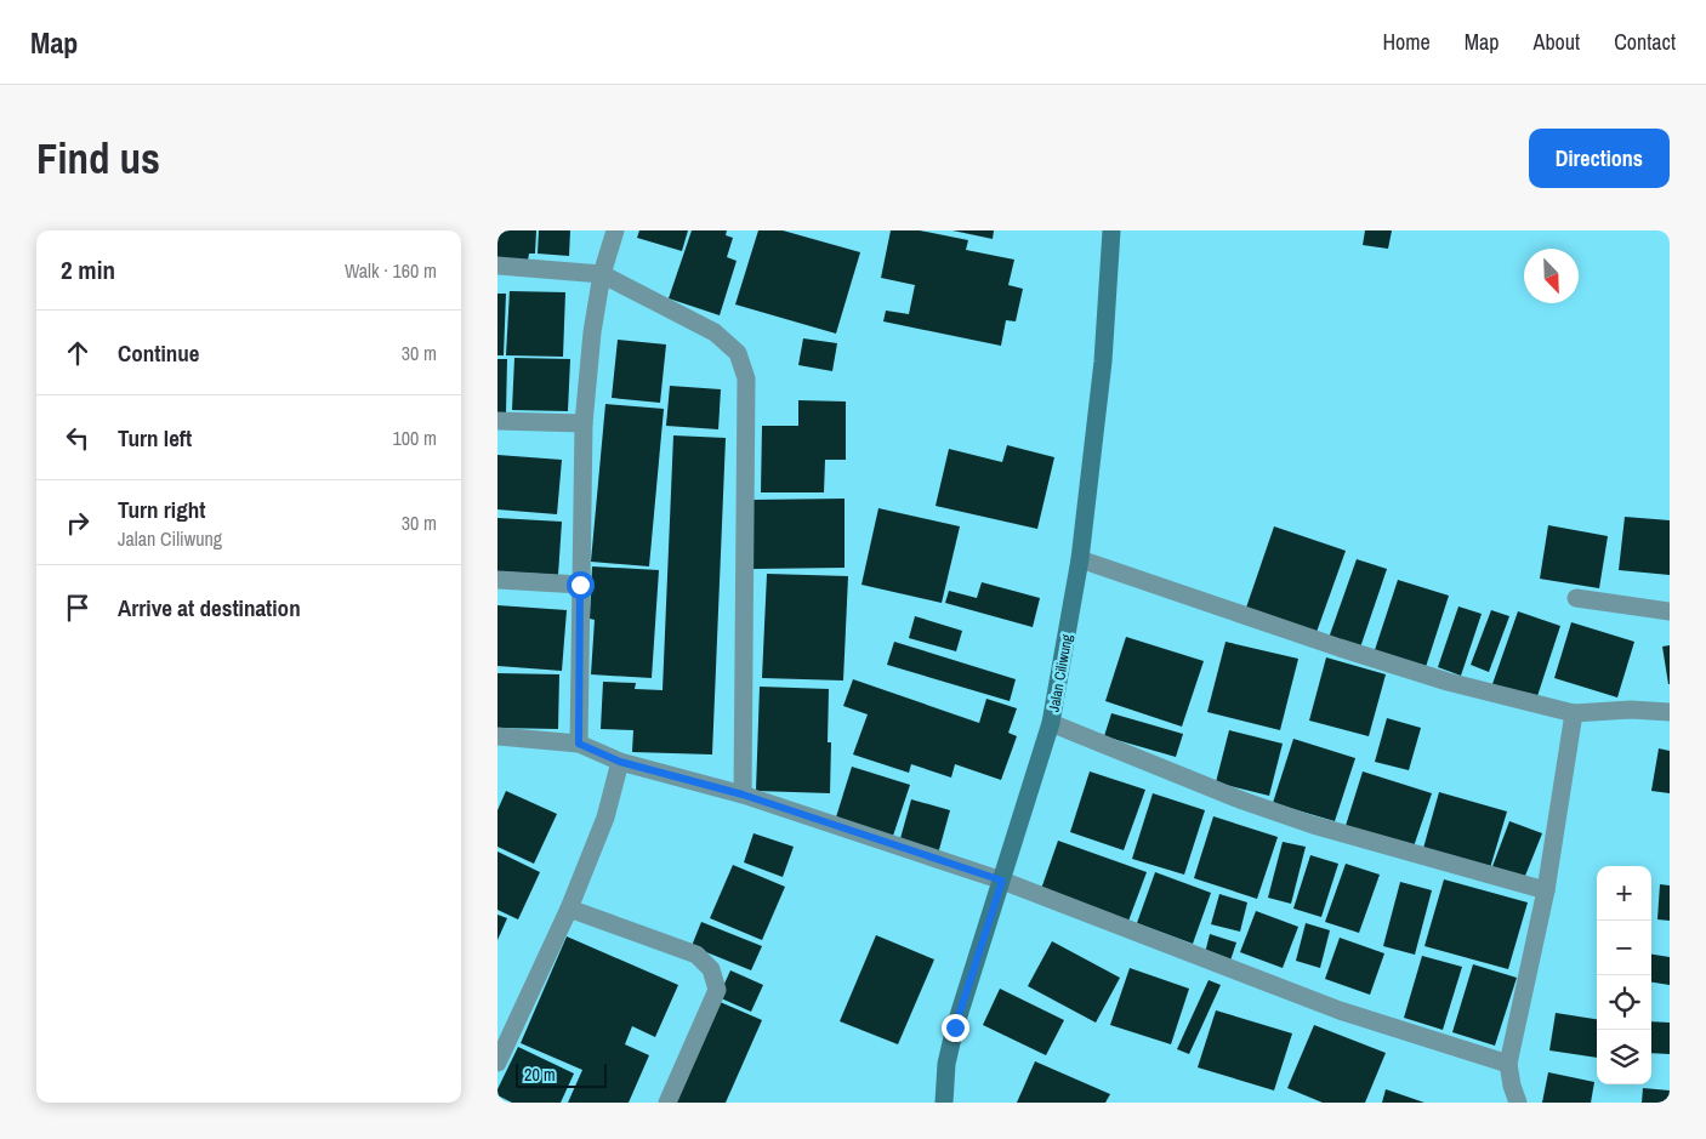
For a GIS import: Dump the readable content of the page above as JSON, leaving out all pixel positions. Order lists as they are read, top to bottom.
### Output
{
  "streets": {
    "street": ["Jalan Ciliwung"]
  },
  "scale_bar": "20 m",
  "north": "bottom right",
  "page": {
    "header": "Map",
    "nav": [
      "Home",
      "Map",
      "About",
      "Contact"
    ],
    "buttons": "Directions",
    "title": "Find us",
    "heading": ["2 min", "Walk · 160 m"],
    "list": [
      ["Continue", "30 m"],
      ["Turn left", "100 m"],
      ["Turn right", "Jalan Ciliwung", "30 m"],
      "Arrive at destination"
    ],
    "map_buttons": ["+", "−"],
    "scale": "20 m"
  }
}
